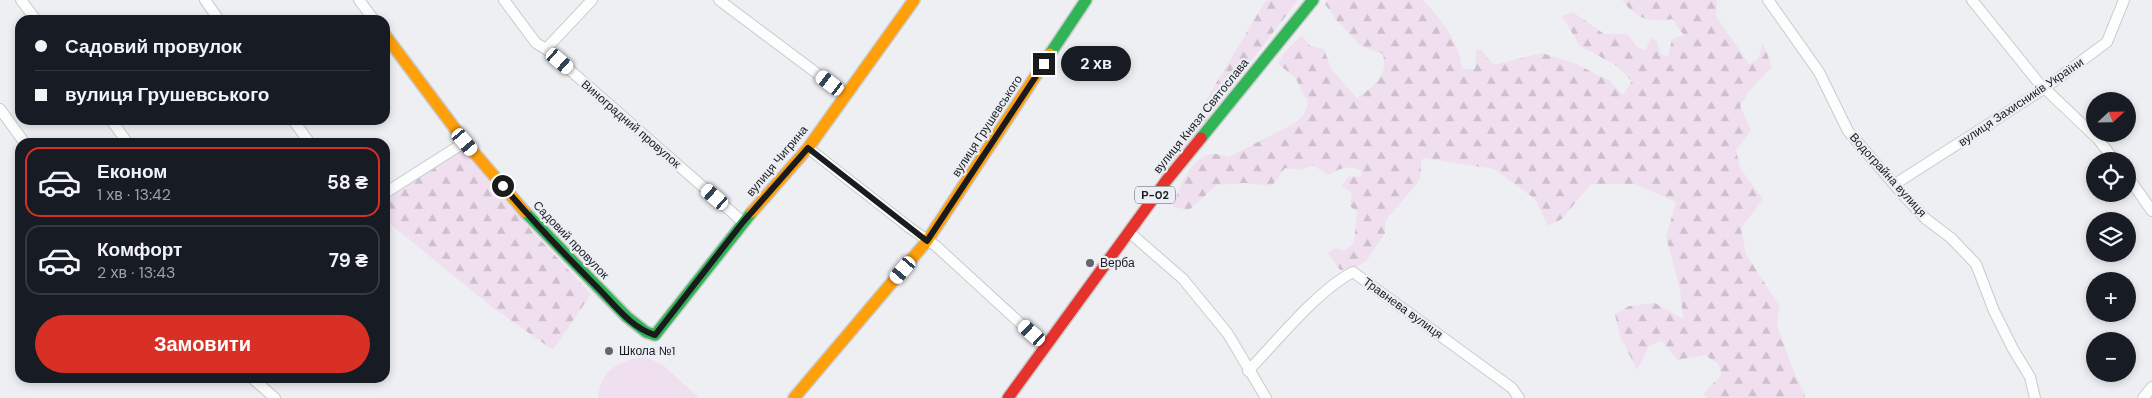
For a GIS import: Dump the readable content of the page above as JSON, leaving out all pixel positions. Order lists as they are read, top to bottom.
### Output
{
  "streets": {
    "street": [
      "вулиця Захисників України",
      "вулиця Князя Святослава",
      "Виноградний провулок",
      "вулиця Грушевського",
      "вулиця Чигрина",
      "Водограйна вулиця",
      "Р-02",
      "Садовий провулок",
      "Травнева вулиця"
    ]
  },
  "crossings": [
    ["вулиця Захисників України", "Водограйна вулиця"],
    ["Виноградний провулок", "вулиця Чигрина"],
    ["вулиця Чигрина", "Садовий провулок"]
  ],
  "places": ["Верба", "Школа №1"],
  "north": "right",
  "page": {
    "banner": ["Садовий провулок", "вулиця Грушевського"],
    "bubble": "2 хв",
    "map_buttons": ["+", "−"],
    "list": [
      {
        "name": "Економ",
        "note": "1 хв · 13:42",
        "value": "58 ₴"
      },
      {
        "name": "Комфорт",
        "note": "2 хв · 13:43",
        "value": "79 ₴"
      }
    ],
    "buttons": "Замовити"
  }
}
